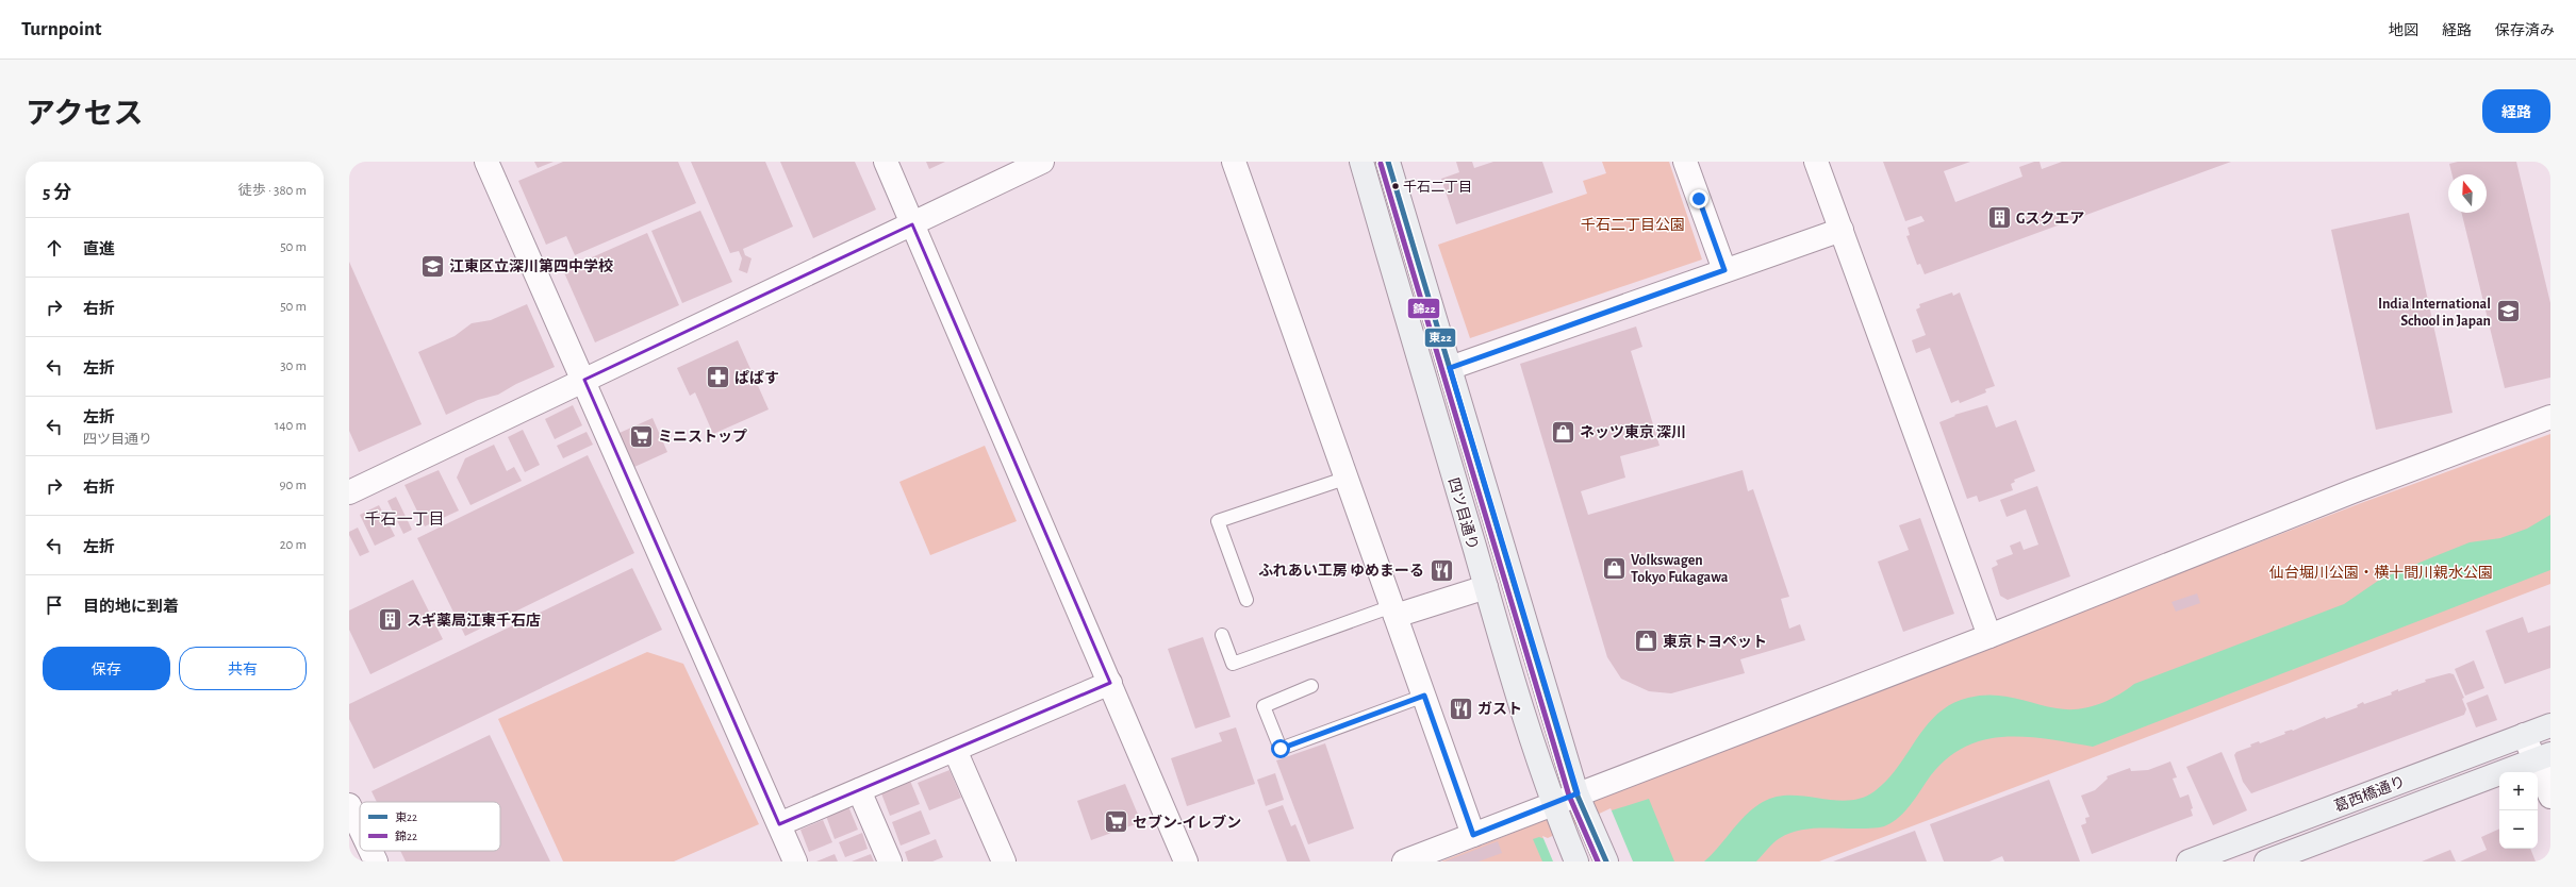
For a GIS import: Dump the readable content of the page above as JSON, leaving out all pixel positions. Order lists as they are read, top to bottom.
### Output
{
  "streets": {
    "main road": ["四ツ目通り", "葛西橋通り"]
  },
  "districts": ["千石一丁目"],
  "parks": ["千石二丁目公園", "仙台堀川公園・横十間川親水公園"],
  "places": {
    "other": ["千石二丁目"],
    "building": ["Gスクエア", "スギ薬局江東千石店"],
    "school or university": ["江東区立深川第四中学校", "India International School in Japan"],
    "pharmacy": ["ぱぱす"],
    "shop": ["ネッツ東京 深川", "Volkswagen Tokyo Fukagawa", "東京トヨペット"],
    "supermarket": ["ミニストップ", "セブン-イレブン"],
    "restaurant": ["ふれあい工房 ゆめまーる", "ガスト"]
  },
  "lines": ["transit line 東22", "transit line 錦22"],
  "legend": ["東22", "錦22"],
  "north": "top",
  "page": {
    "header": "Turnpoint",
    "nav": ["地図", "経路", "保存済み"],
    "title": "アクセス",
    "buttons": [
      "経路",
      ["保存", "共有"]
    ],
    "heading": ["5 分", "徒歩 · 380 m"],
    "list": [
      ["直進", "50 m"],
      ["右折", "50 m"],
      ["左折", "30 m"],
      ["左折", "四ツ目通り", "140 m"],
      ["右折", "90 m"],
      ["左折", "20 m"],
      "目的地に到着"
    ],
    "map_buttons": ["+", "−"]
  }
}
